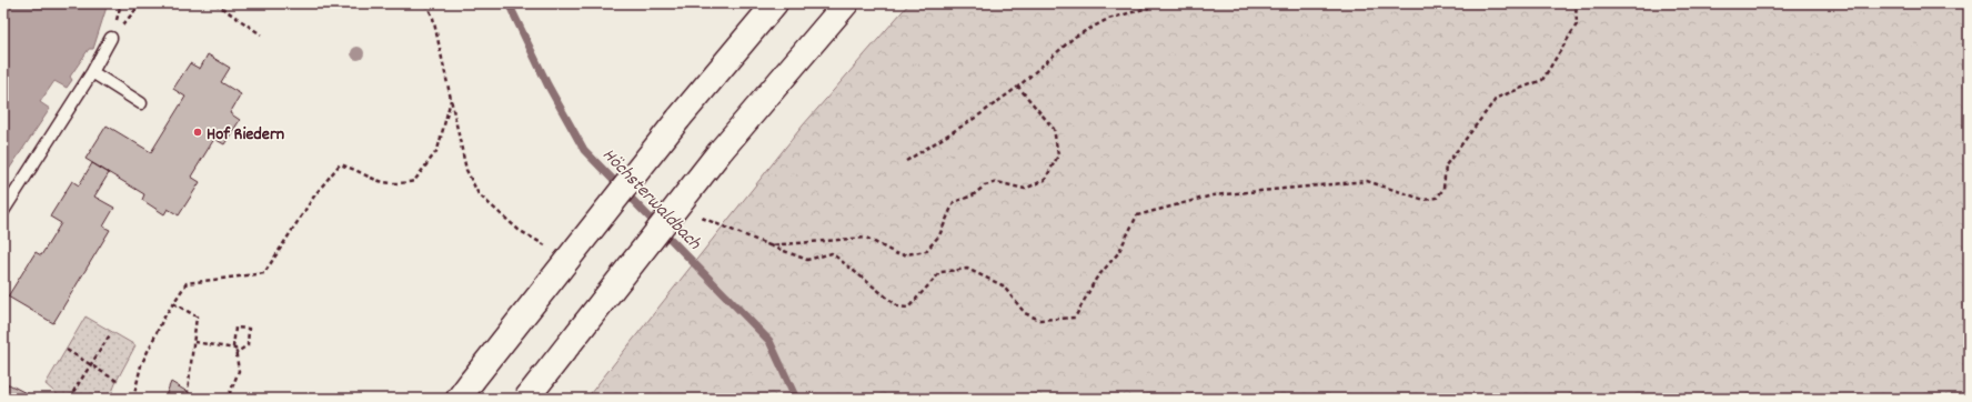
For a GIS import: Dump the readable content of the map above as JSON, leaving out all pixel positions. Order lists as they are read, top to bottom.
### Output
{
  "water": ["Höchsterwaldbach"],
  "places": ["Hof Riedern"]
}
